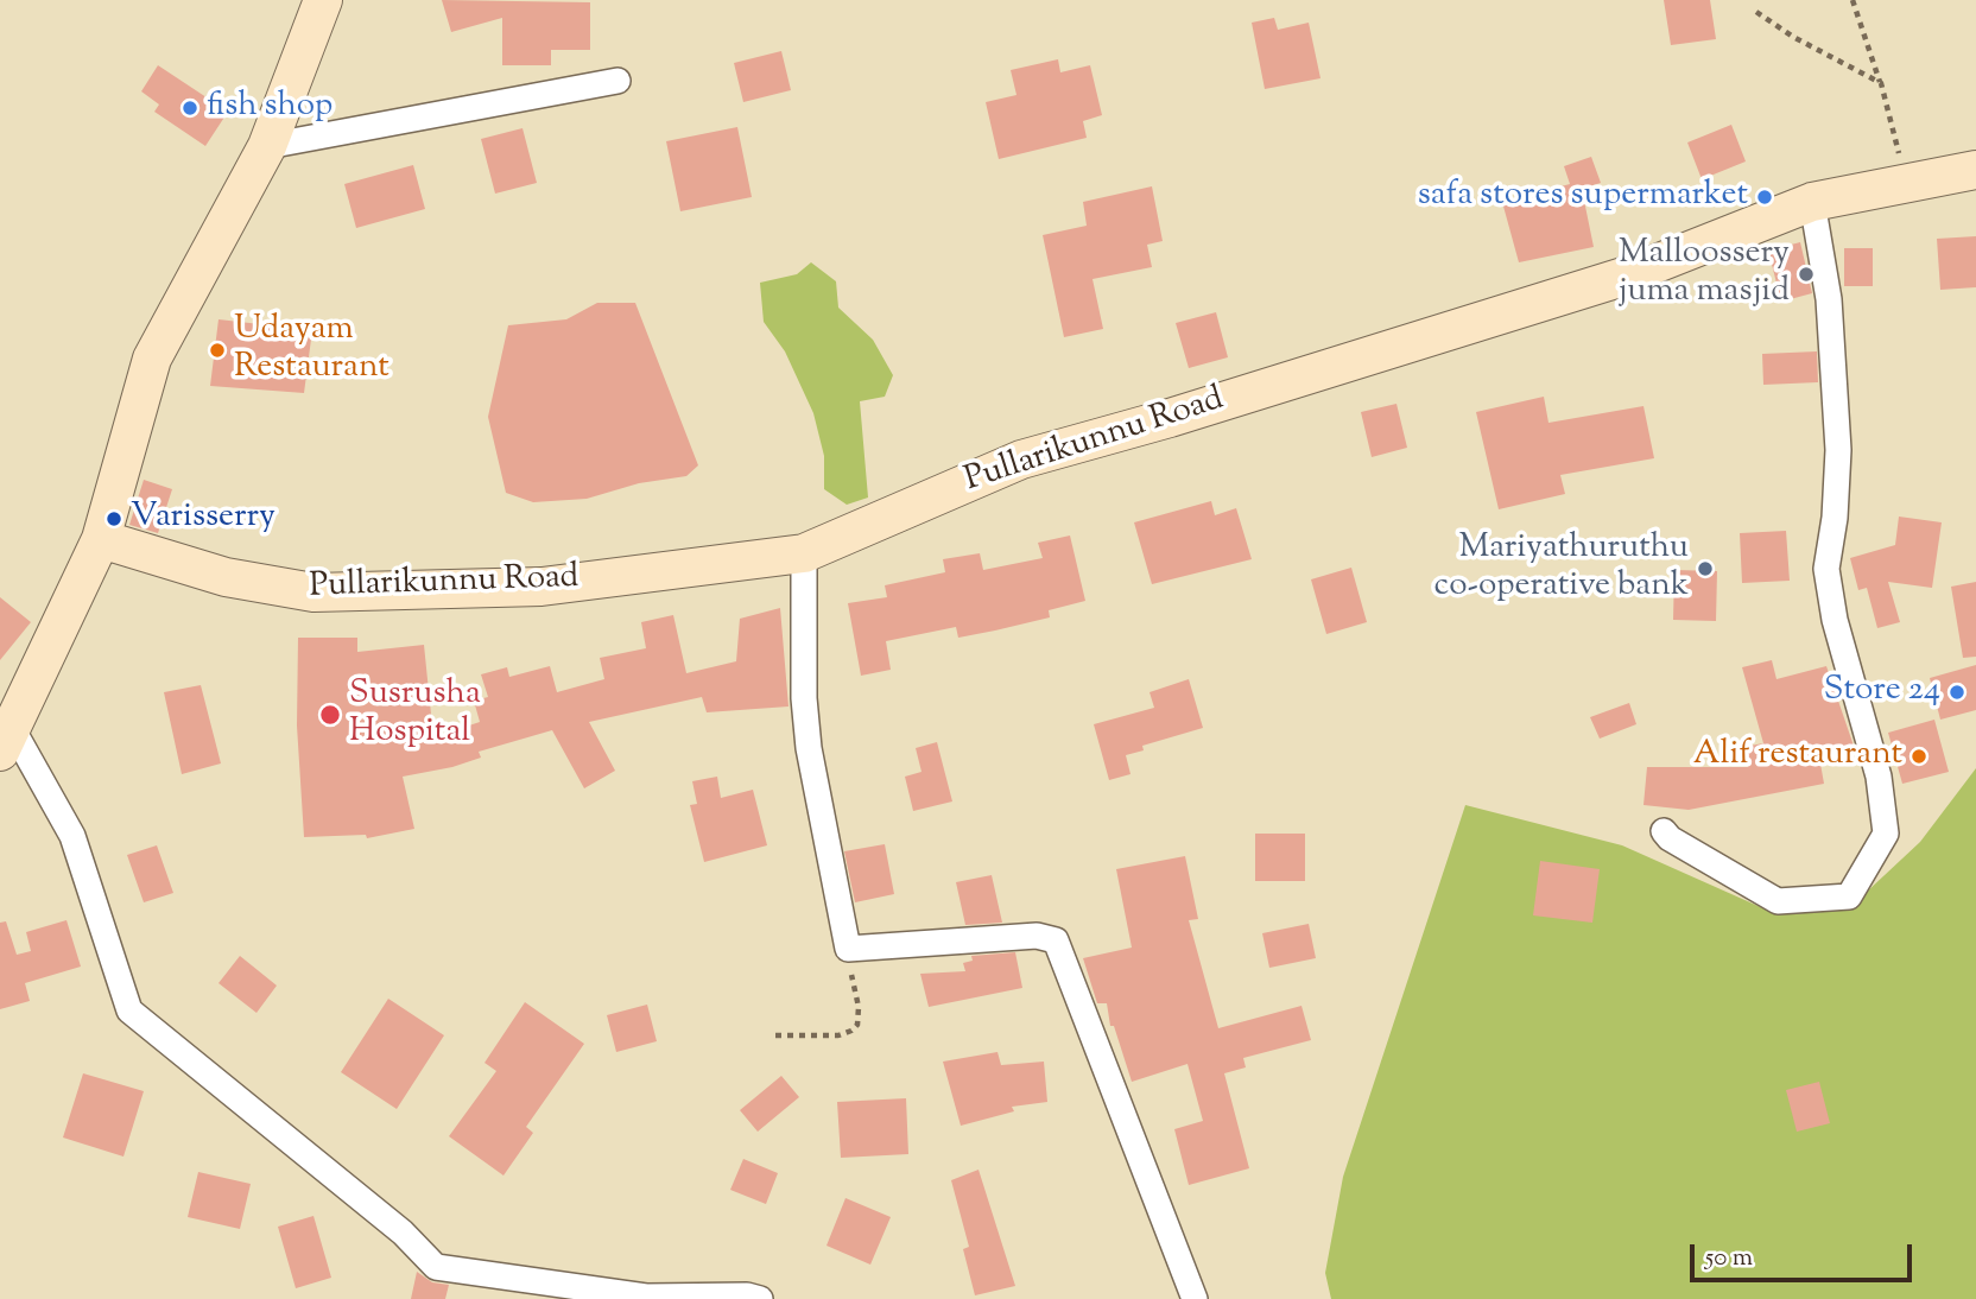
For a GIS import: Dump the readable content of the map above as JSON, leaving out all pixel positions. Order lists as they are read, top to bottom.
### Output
{
  "streets": {
    "main road": ["Pullarikunnu Road"]
  },
  "places": [
    "fish shop",
    "safa stores supermarket",
    "Malloossery juma masjid",
    "Udayam Restaurant",
    "Varisserry",
    "Mariyathuruthu co-operative bank",
    "Store 24",
    "Susrusha Hospital",
    "Alif restaurant"
  ],
  "scale_bar": "50 m"
}
